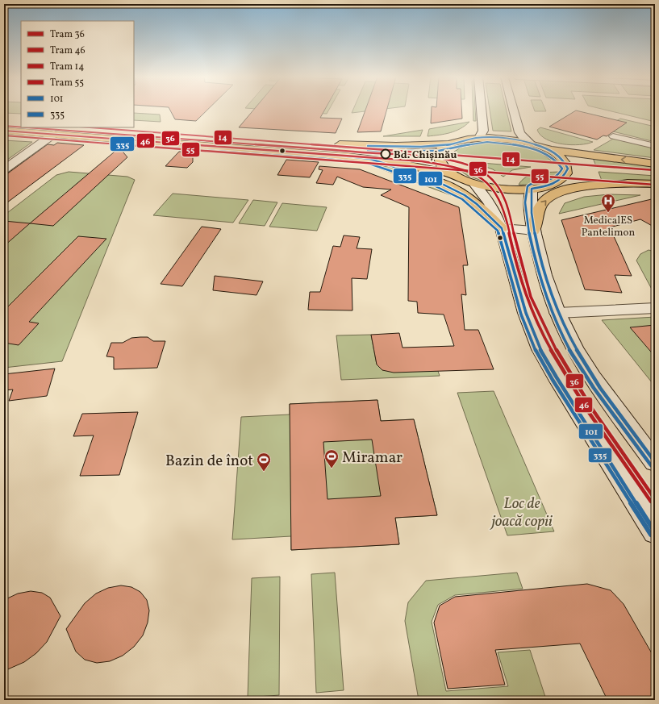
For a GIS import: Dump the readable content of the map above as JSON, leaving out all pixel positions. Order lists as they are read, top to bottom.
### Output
{
  "parks": ["Loc de joacă copii"],
  "places": {
    "other": ["Bd. Chișinău"],
    "hospital": ["MedicalES Pantelimon"],
    "sports": ["Miramar", "Bazin de înot"]
  },
  "lines": [
    "tram line 36",
    "tram line 14",
    "tram line 46",
    "transit line 101",
    "tram line 55",
    "transit line 335"
  ],
  "legend": [
    "Tram 36",
    "Tram 46",
    "Tram 14",
    "Tram 55",
    "101",
    "335"
  ]
}
